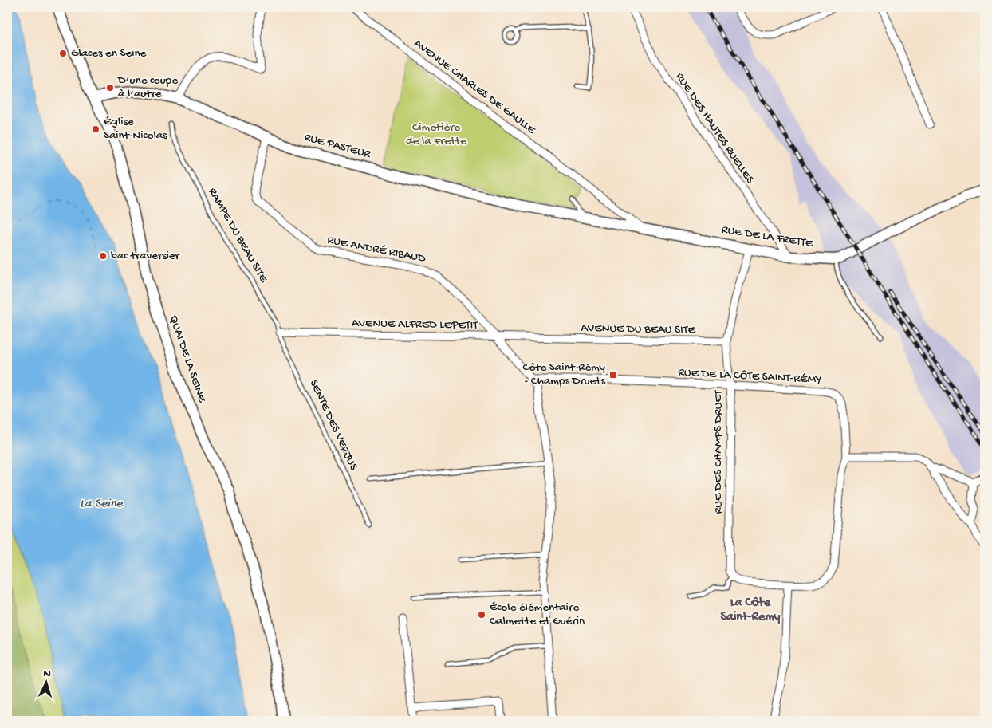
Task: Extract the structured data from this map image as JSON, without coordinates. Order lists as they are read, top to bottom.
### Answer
{
  "streets": {
    "street": [
      "AVENUE CHARLES DE GAULLE",
      "RUE DES HAUTES RUELLES",
      "RUE PASTEUR",
      "RUE DE LA FRETTE",
      "RUE ANDRÉ RIBAUD",
      "AVENUE ALFRED LEPETIT",
      "AVENUE DU BEAU SITE",
      "QUAI DE LA SEINE",
      "RUE DE LA CÔTE SAINT-RÉMY",
      "RUE DES CHAMPS DRUET"
    ],
    "lane": ["RAMPE DU BEAU SITE", "SENTE DES VERJUS"]
  },
  "crossings": [
    ["AVENUE CHARLES DE GAULLE", "RUE DE LA FRETTE"],
    ["RUE DES HAUTES RUELLES", "RUE DE LA FRETTE"],
    ["RUE PASTEUR", "RUE DE LA FRETTE"],
    ["RUE PASTEUR", "RUE ANDRÉ RIBAUD"],
    ["RUE PASTEUR", "QUAI DE LA SEINE"],
    ["RAMPE DU BEAU SITE", "AVENUE ALFRED LEPETIT"],
    ["RAMPE DU BEAU SITE", "SENTE DES VERJUS"],
    ["RUE DE LA FRETTE", "RUE DES CHAMPS DRUET"],
    ["RUE ANDRÉ RIBAUD", "AVENUE ALFRED LEPETIT"],
    ["RUE ANDRÉ RIBAUD", "RUE DE LA CÔTE SAINT-RÉMY"],
    ["AVENUE ALFRED LEPETIT", "AVENUE DU BEAU SITE"],
    ["AVENUE ALFRED LEPETIT", "SENTE DES VERJUS"],
    ["AVENUE DU BEAU SITE", "RUE DES CHAMPS DRUET"],
    ["RUE DE LA CÔTE SAINT-RÉMY", "RUE DES CHAMPS DRUET"]
  ],
  "districts": ["La Côte Saint-Remy"],
  "water": ["La Seine"],
  "parks": ["Cimetière de la Frette"],
  "places": {
    "other": [
      "Glaces en Seine",
      "D’une coupe à l’autre",
      "Église Saint-Nicolas",
      "bac traversier",
      "École élémentaire Calmette et Guérin"
    ],
    "transit": ["Côte Saint-Rémy - Champs Druets"]
  },
  "north": "top"
}
